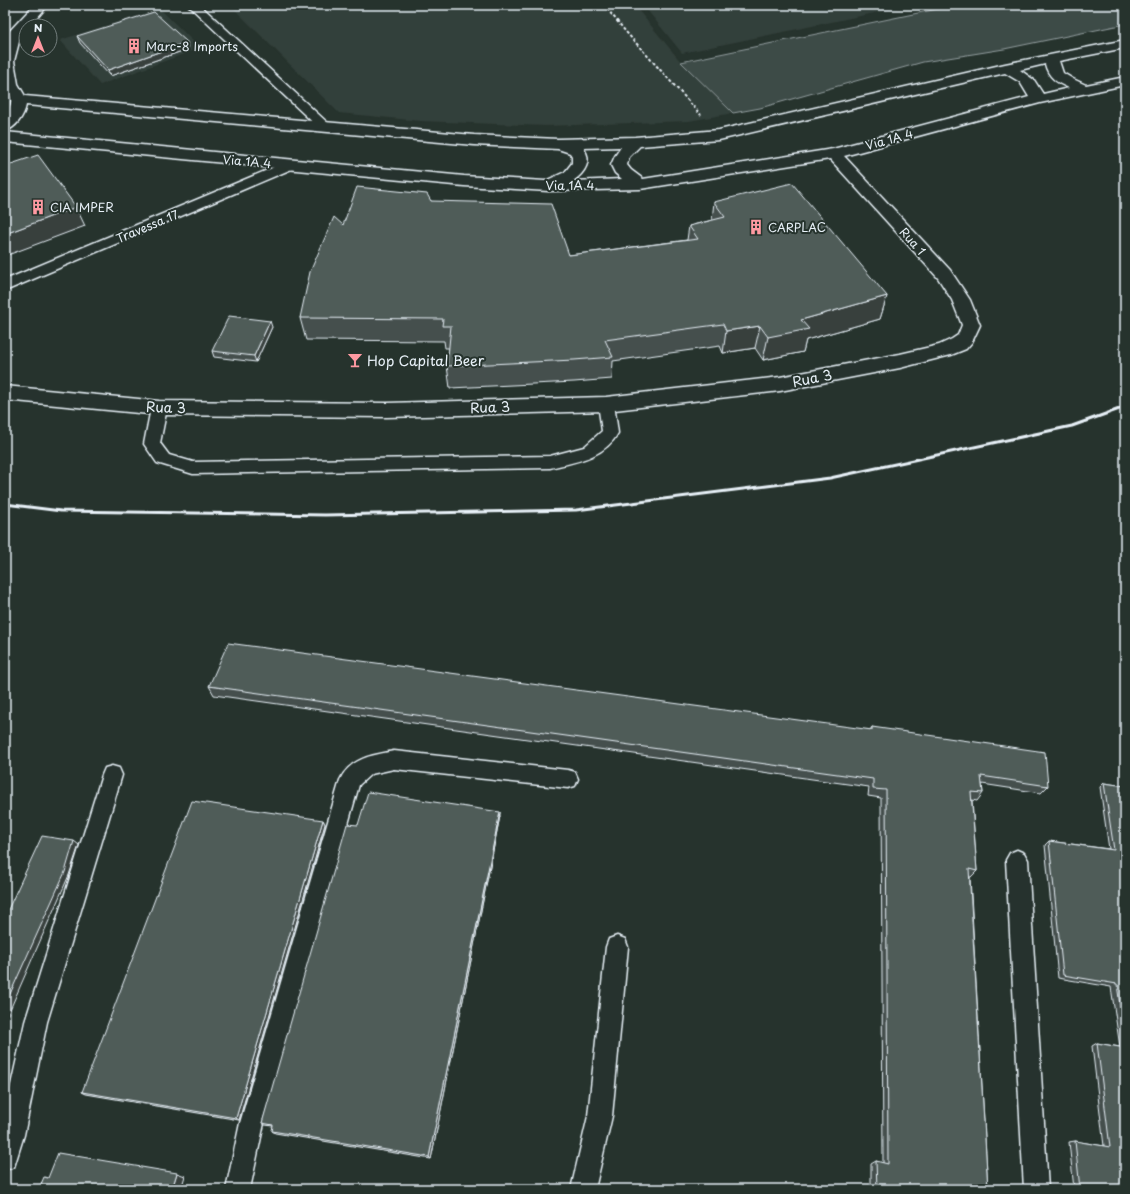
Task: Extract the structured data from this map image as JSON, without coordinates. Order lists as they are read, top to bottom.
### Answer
{
  "streets": {
    "main road": ["Via 1A 4", "Rua 1", "Rua 3"],
    "lane": ["Travessa 17"]
  },
  "crossings": [
    ["Via 1A 4", "Travessa 17"],
    ["Via 1A 4", "Rua 1"],
    ["Rua 1", "Rua 3"]
  ],
  "places": {
    "building": ["Marc-8 Imports", "CIA IMPER", "CARPLAC"],
    "bar": ["Hop Capital Beer"]
  },
  "north": "top"
}
